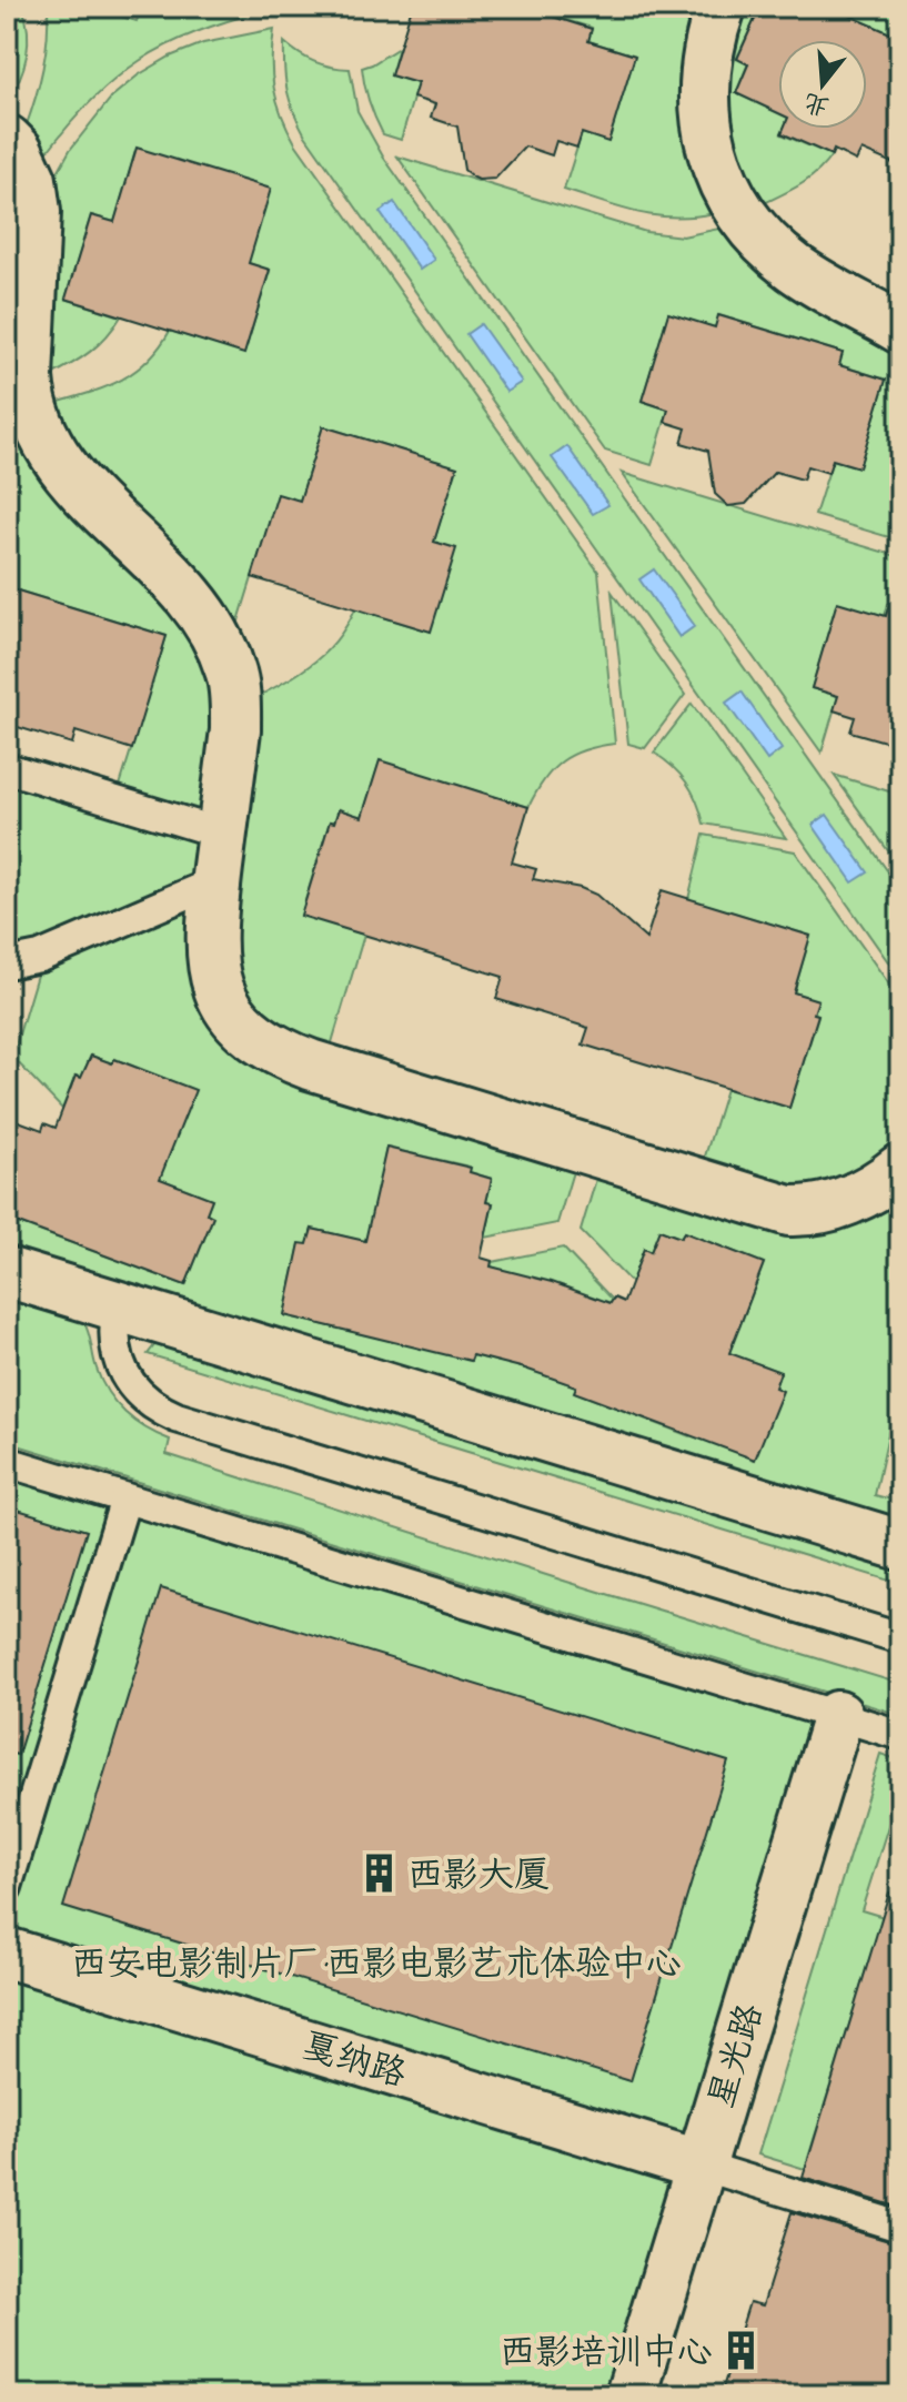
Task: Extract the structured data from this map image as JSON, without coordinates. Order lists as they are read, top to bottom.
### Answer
{
  "streets": {
    "street": ["星光路", "戛纳路"]
  },
  "crossings": [
    ["星光路", "戛纳路"]
  ],
  "parks": ["西安电影制片厂·西影电影艺术体验中心"],
  "places": {
    "building": ["西影大厦", "西影培训中心"]
  },
  "north": "bottom"
}
